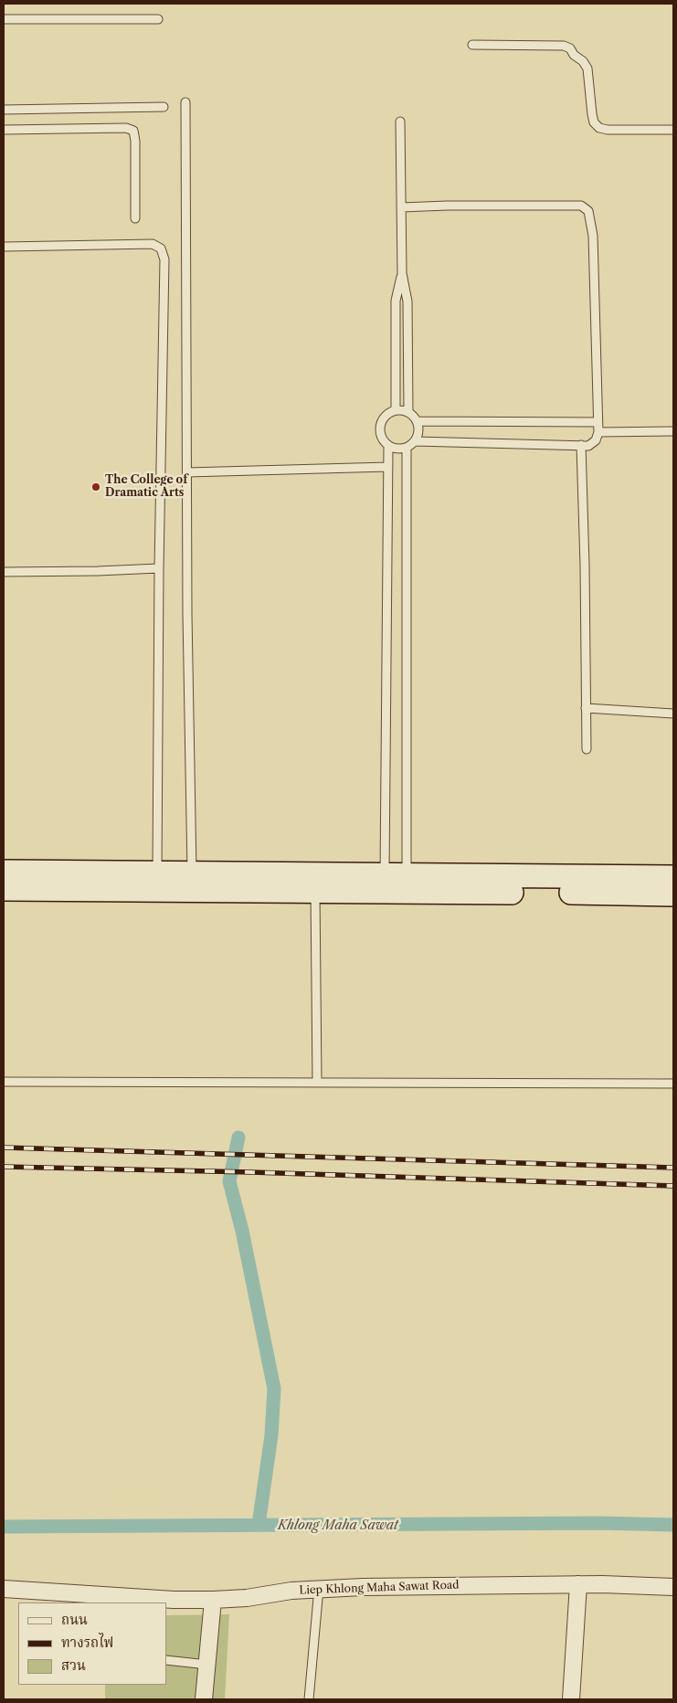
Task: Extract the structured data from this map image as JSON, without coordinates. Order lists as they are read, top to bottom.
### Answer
{
  "streets": {
    "street": ["Liep Khlong Maha Sawat Road"]
  },
  "water": ["Khlong Maha Sawat"],
  "places": ["The College of Dramatic Arts"],
  "legend": ["ถนน", "ทางรถไฟ", "สวน"]
}
